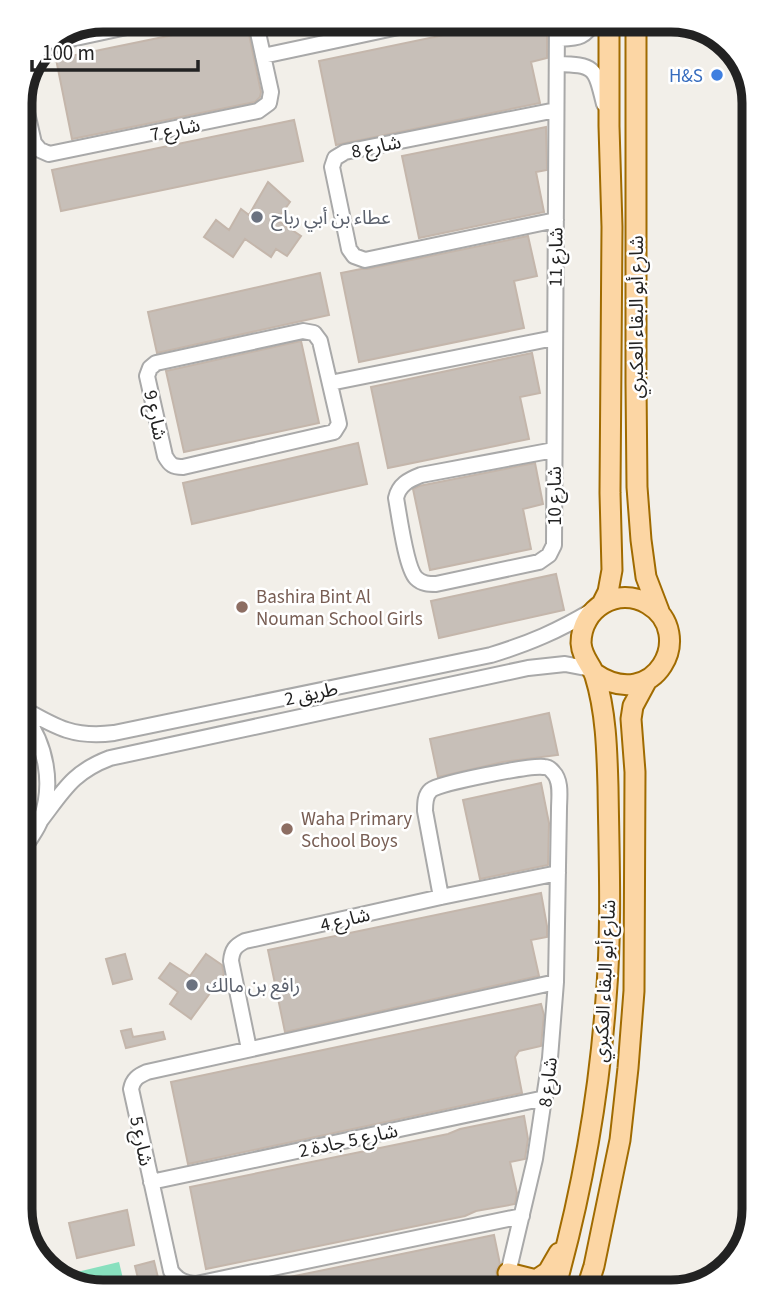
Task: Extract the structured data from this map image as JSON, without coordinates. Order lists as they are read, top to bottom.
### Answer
{
  "streets": {
    "main road": ["شارع أبو البقاء العكبري"],
    "street": [
      "شارع 7",
      "شارع 8",
      "شارع 11",
      "شارع 9",
      "شارع 10",
      "طريق 2",
      "شارع 4",
      "شارع 5 جادة 2",
      "شارع 5"
    ]
  },
  "crossings": [
    ["شارع 8", "شارع 11"],
    ["شارع 8", "شارع 4"],
    ["شارع 8", "شارع 5 جادة 2"],
    ["شارع 8", "شارع 5"],
    ["شارع 11", "شارع 10"],
    ["شارع أبو البقاء العكبري", "طريق 2"],
    ["شارع 4", "شارع 5"],
    ["شارع 5 جادة 2", "شارع 5"]
  ],
  "places": [
    "H&S",
    "عطاء بن أبي رباح",
    "Bashira Bint Al Nouman School Girls",
    "Waha Primary School Boys",
    "رافع بن مالك"
  ],
  "scale_bar": "100 m"
}
